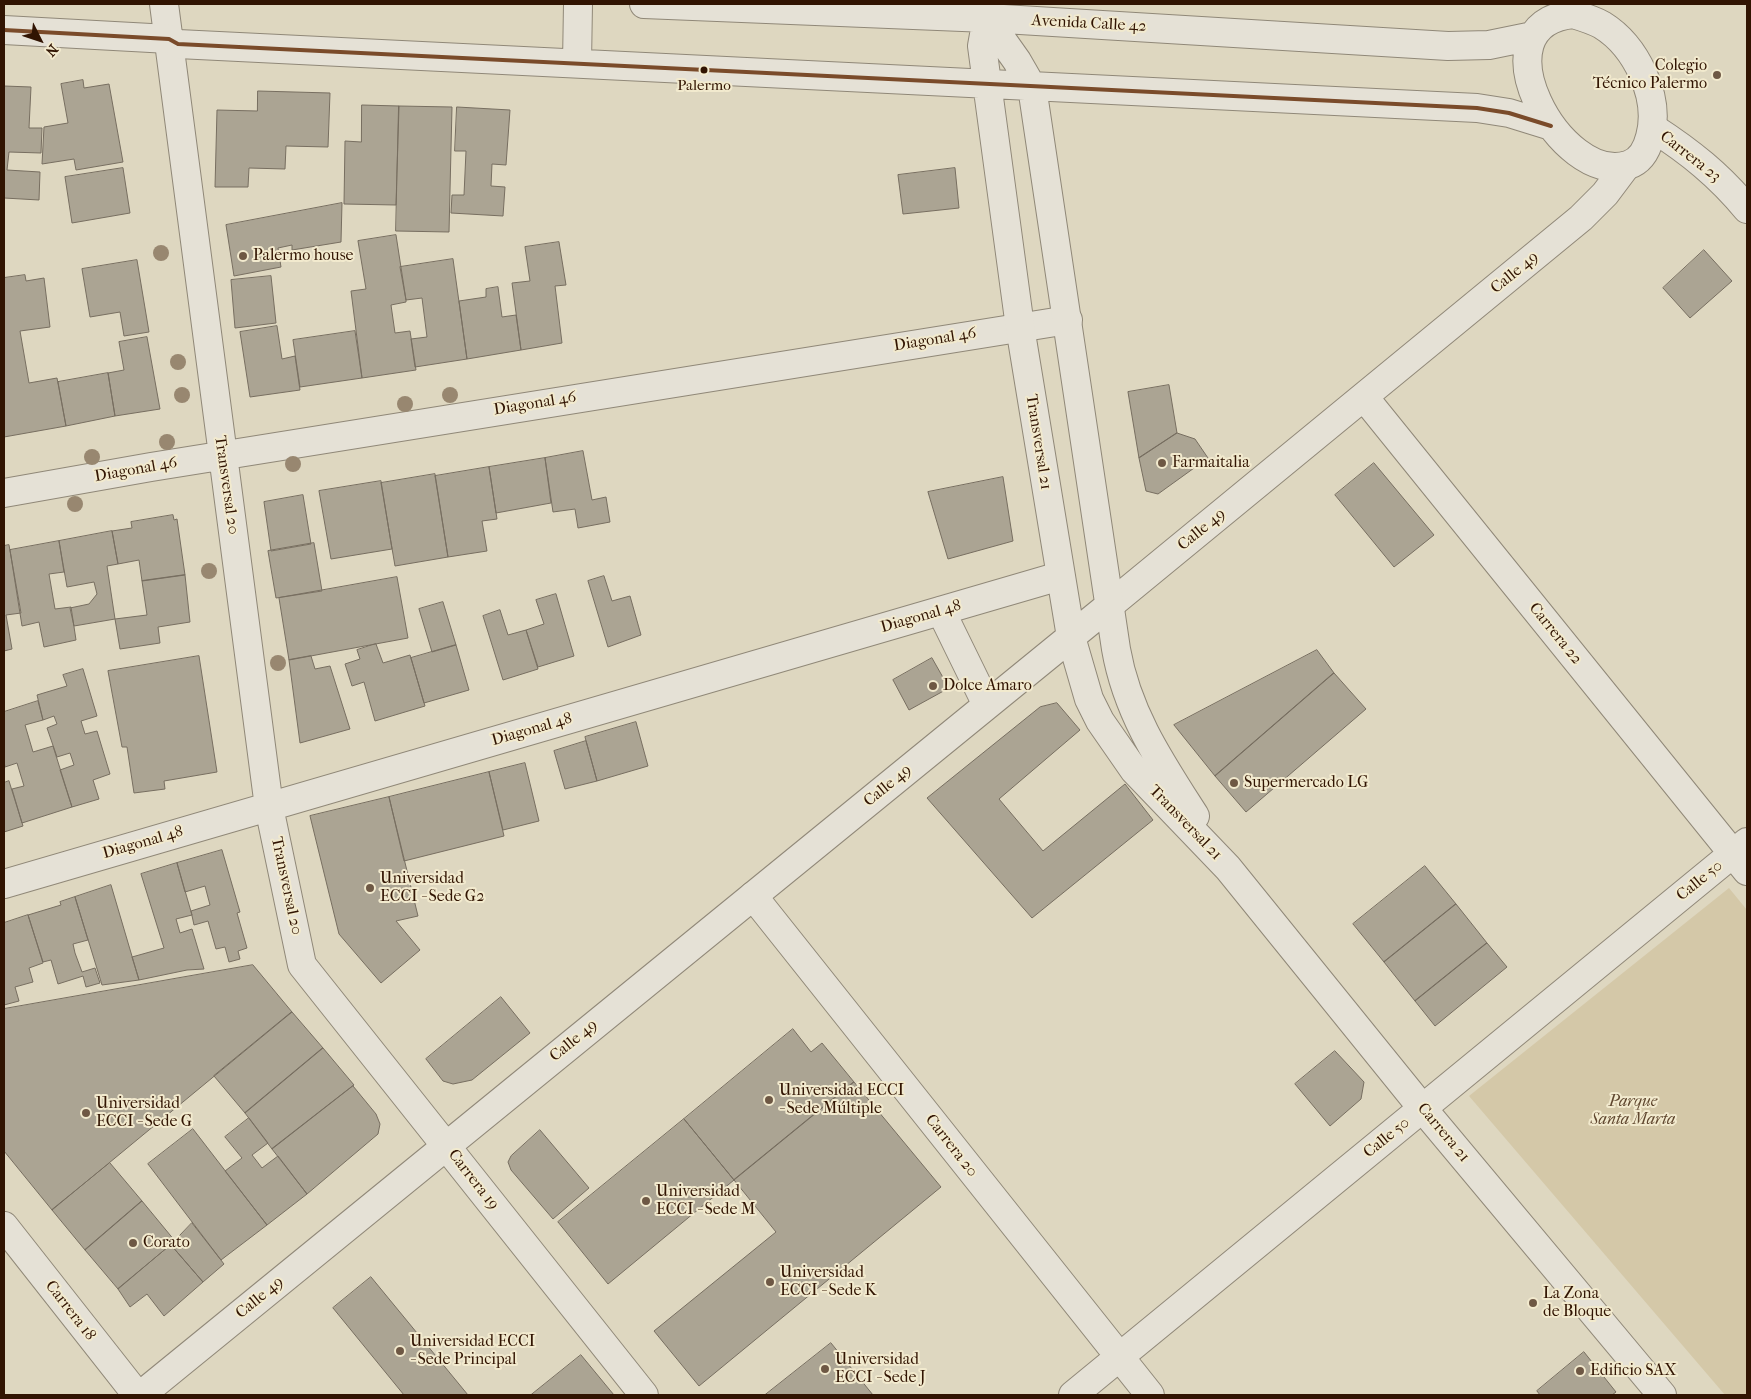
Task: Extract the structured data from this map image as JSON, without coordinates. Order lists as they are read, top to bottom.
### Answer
{
  "streets": {
    "street": [
      "Avenida Calle 42",
      "Carrera 23",
      "Calle 49",
      "Diagonal 46",
      "Transversal 21",
      "Transversal 20",
      "Diagonal 48",
      "Carrera 22",
      "Calle 50",
      "Carrera 21",
      "Carrera 20",
      "Carrera 19",
      "Carrera 18"
    ]
  },
  "crossings": [
    ["Avenida Calle 42", "Carrera 23"],
    ["Avenida Calle 42", "Calle 49"],
    ["Avenida Calle 42", "Transversal 21"],
    ["Carrera 23", "Calle 49"],
    ["Calle 49", "Transversal 21"],
    ["Calle 49", "Carrera 22"],
    ["Calle 49", "Carrera 20"],
    ["Calle 49", "Carrera 19"],
    ["Diagonal 46", "Transversal 21"],
    ["Diagonal 46", "Transversal 20"],
    ["Transversal 21", "Diagonal 48"],
    ["Transversal 21", "Carrera 21"],
    ["Transversal 20", "Diagonal 48"],
    ["Transversal 20", "Carrera 19"],
    ["Carrera 22", "Calle 50"],
    ["Calle 50", "Carrera 21"],
    ["Calle 50", "Carrera 20"]
  ],
  "parks": ["Parque Santa Marta"],
  "places": [
    "Palermo",
    "Colegio Técnico Palermo",
    "Palermo house",
    "Farmaitalia",
    "Dolce Amaro",
    "Supermercado LG",
    "Universidad ECCI - Sede G2",
    "Universidad ECCI - Sede Múltiple",
    "Universidad ECCI - Sede G",
    "Universidad ECCI - Sede M",
    "Corato",
    "Universidad ECCI - Sede K",
    "La Zona de Bloque",
    "Universidad ECCI - Sede Principal",
    "Universidad ECCI - Sede J",
    "Edificio SAX"
  ],
  "north": "bottom right"
}
